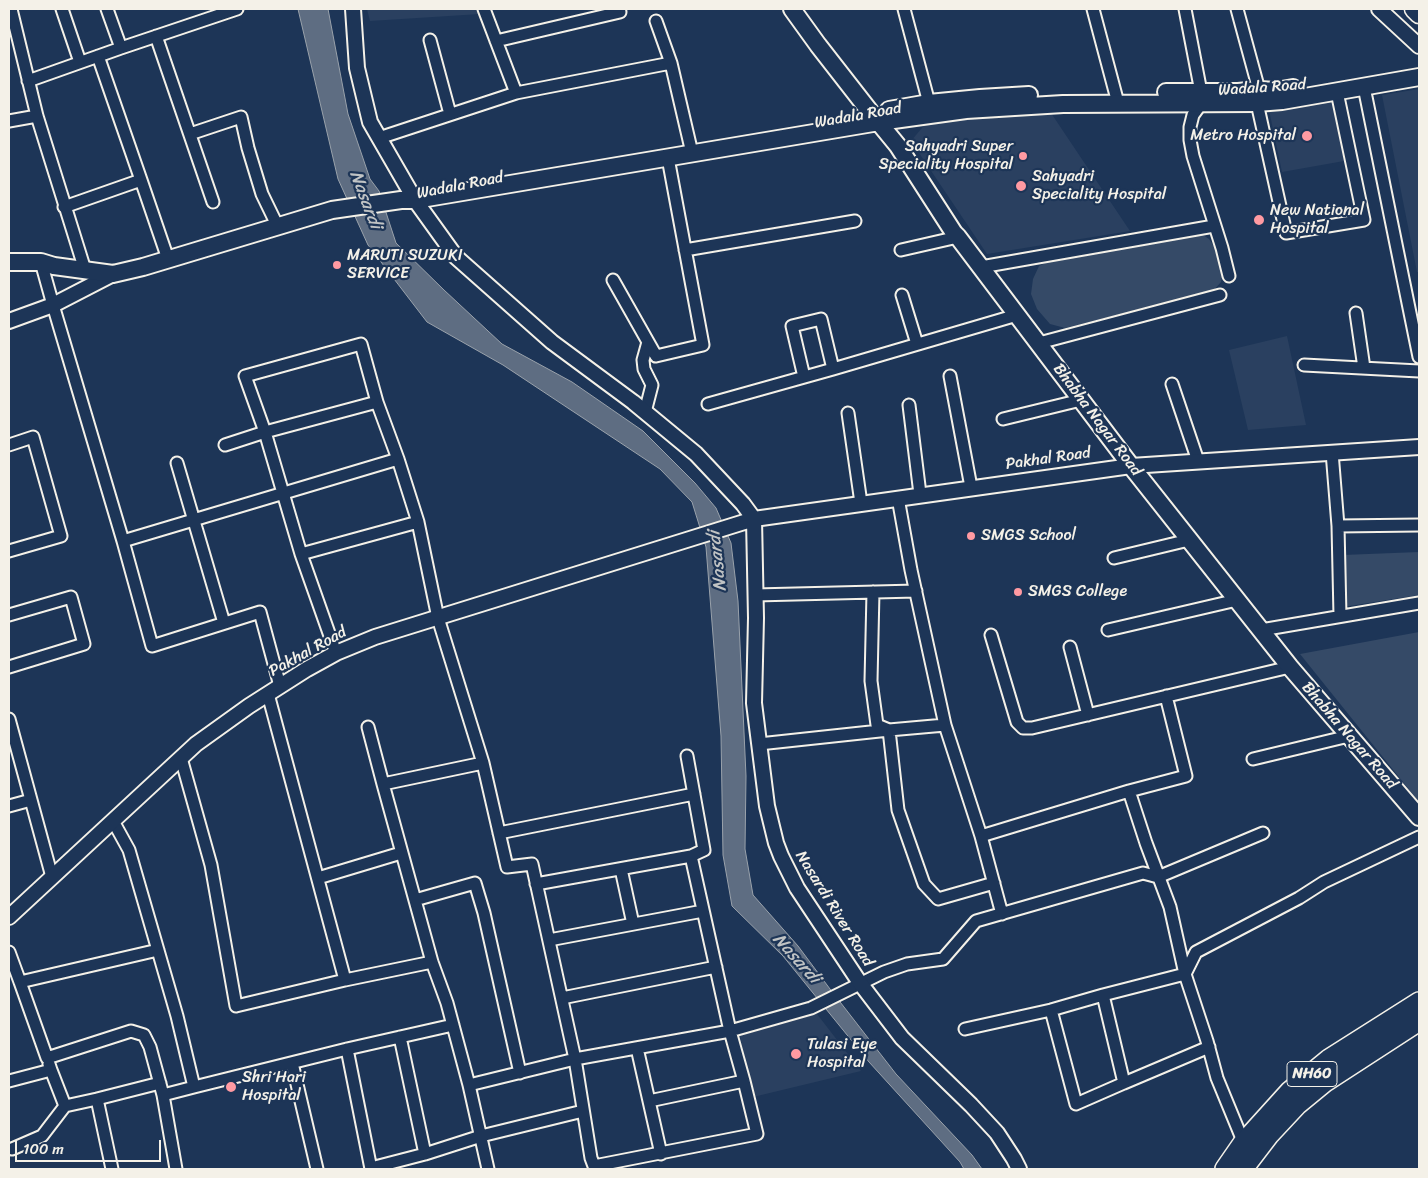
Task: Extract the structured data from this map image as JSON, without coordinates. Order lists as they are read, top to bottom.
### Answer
{
  "streets": {
    "highway": ["NH60"],
    "main road": ["Wadala Road", "Bhabha Nagar Road"],
    "street": ["Pakhal Road", "Nasardi River Road"]
  },
  "crossings": [
    ["Wadala Road", "Bhabha Nagar Road"],
    ["Bhabha Nagar Road", "Pakhal Road"],
    ["Pakhal Road", "Nasardi River Road"]
  ],
  "water": ["Nasardi"],
  "places": [
    "Metro Hospital",
    "Sahyadri Super Speciality Hospital",
    "Sahyadri Speciality Hospital",
    "New National Hospital",
    "MARUTI SUZUKI SERVICE",
    "SMGS School",
    "SMGS College",
    "Tulasi Eye Hospital",
    "Shri Hari Hospital"
  ],
  "scale_bar": "100 m"
}
